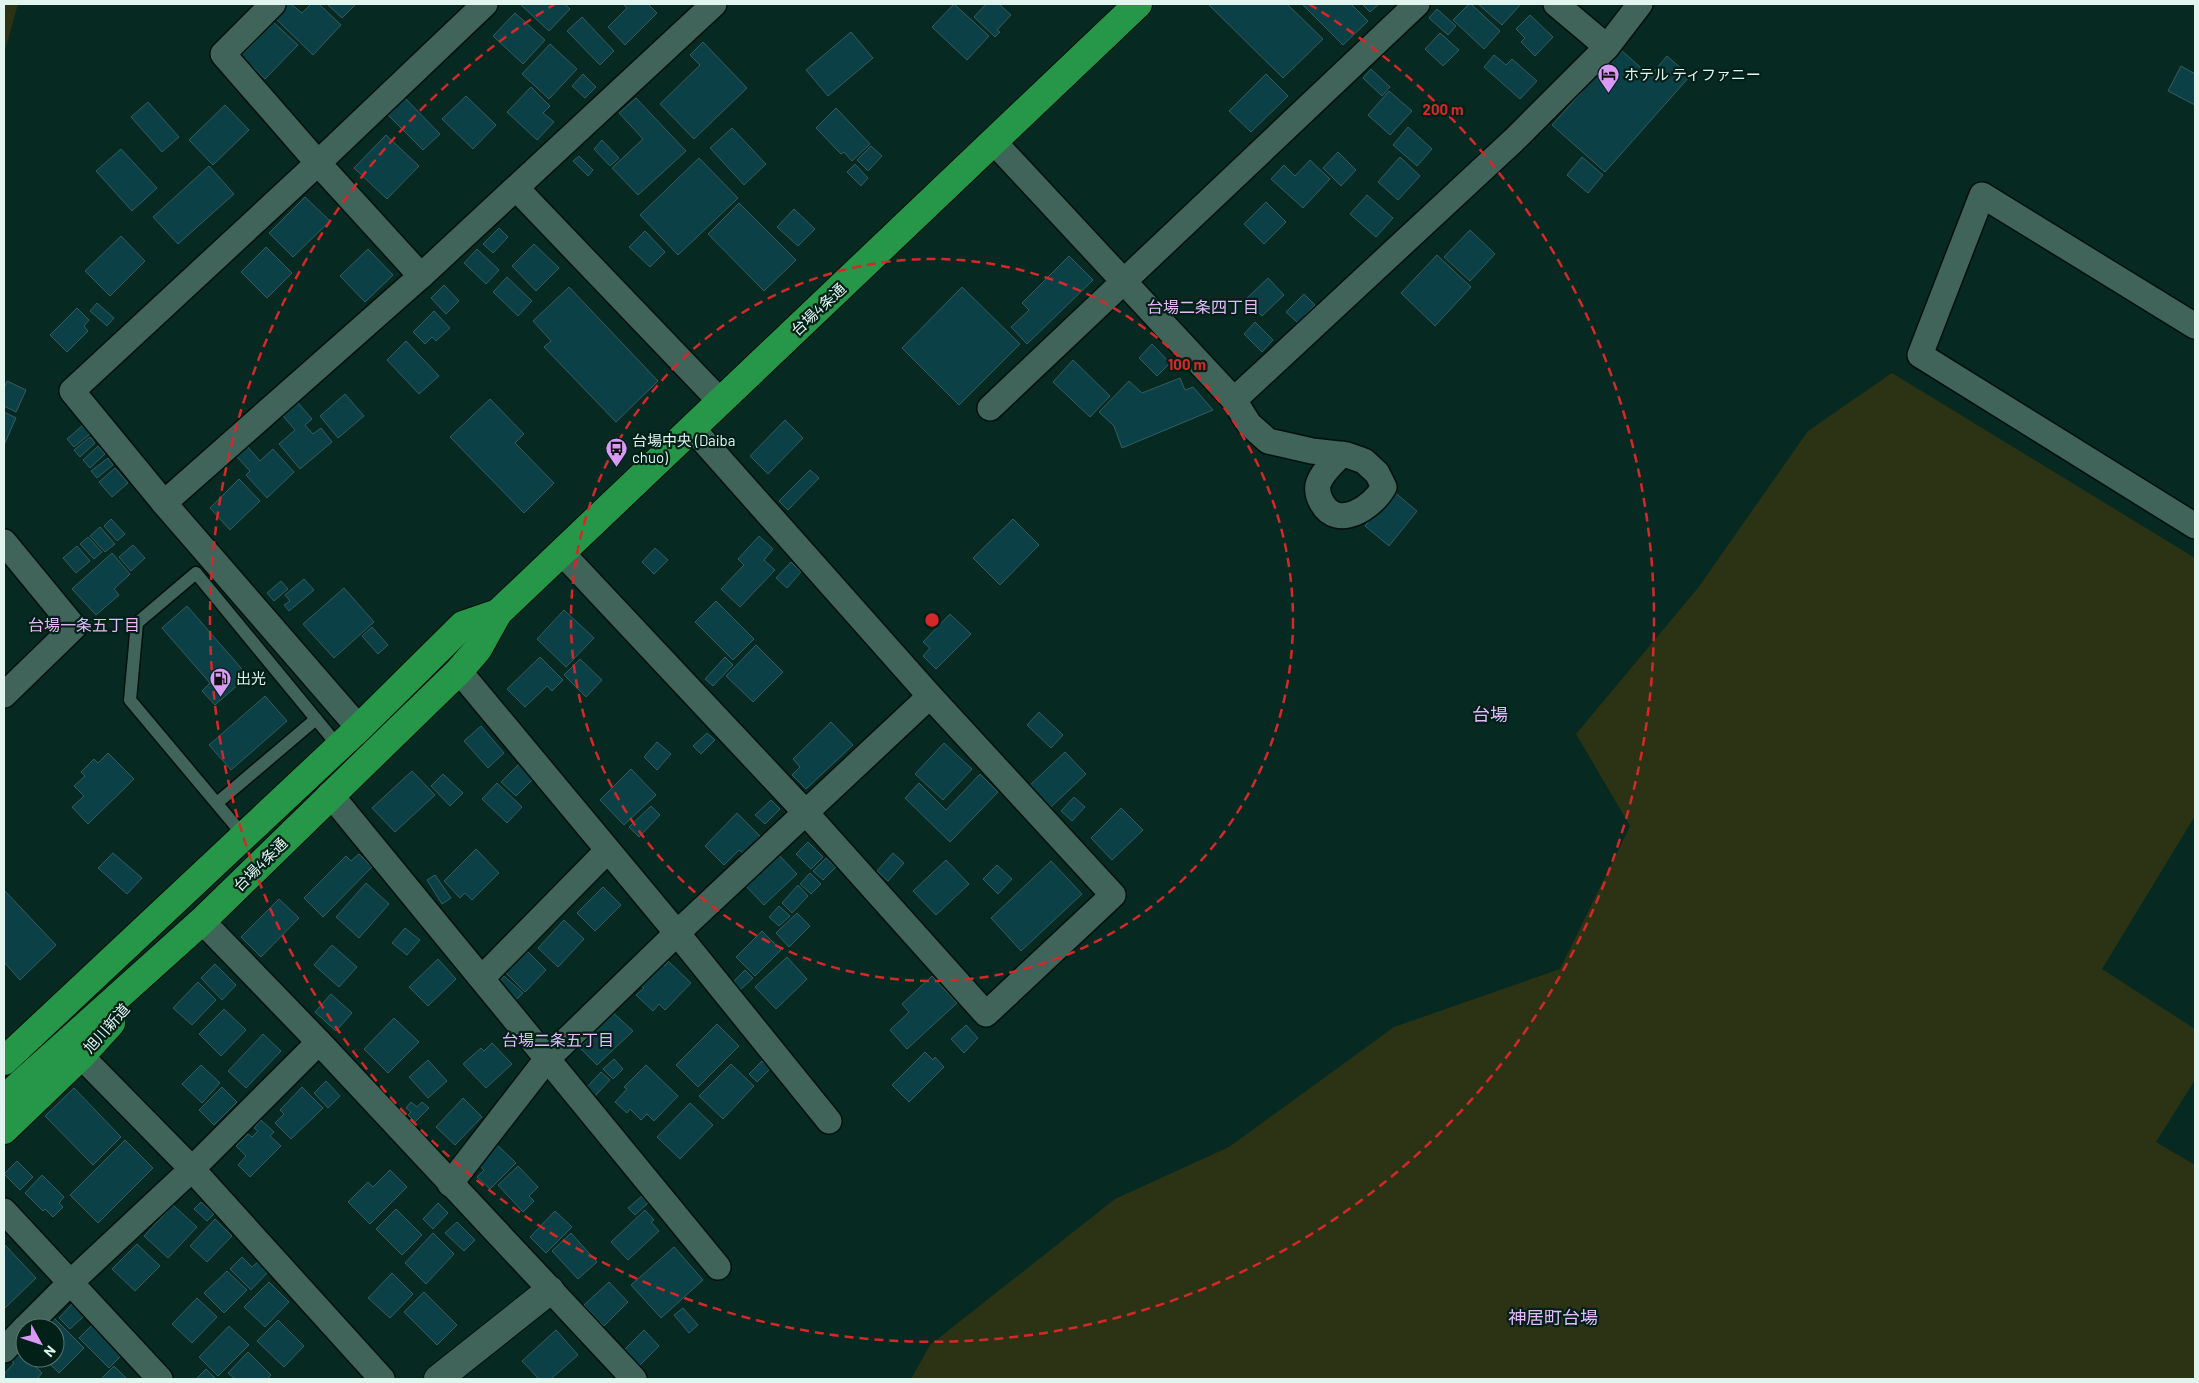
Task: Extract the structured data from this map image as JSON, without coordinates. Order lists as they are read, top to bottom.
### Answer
{
  "streets": {
    "highway": ["台場4条通", "旭川新道"]
  },
  "crossings": [
    ["台場4条通", "旭川新道"]
  ],
  "districts": [
    "台場二条四丁目",
    "台場一条五丁目",
    "台場",
    "台場二条五丁目",
    "神居町台場"
  ],
  "places": {
    "hotel": ["ホテル ティファニー"],
    "bus stop": ["台場中央 (Daiba chuo)"],
    "fuel station": ["出光"]
  },
  "north": "bottom right",
  "rings": ["200 m", "100 m"]
}
